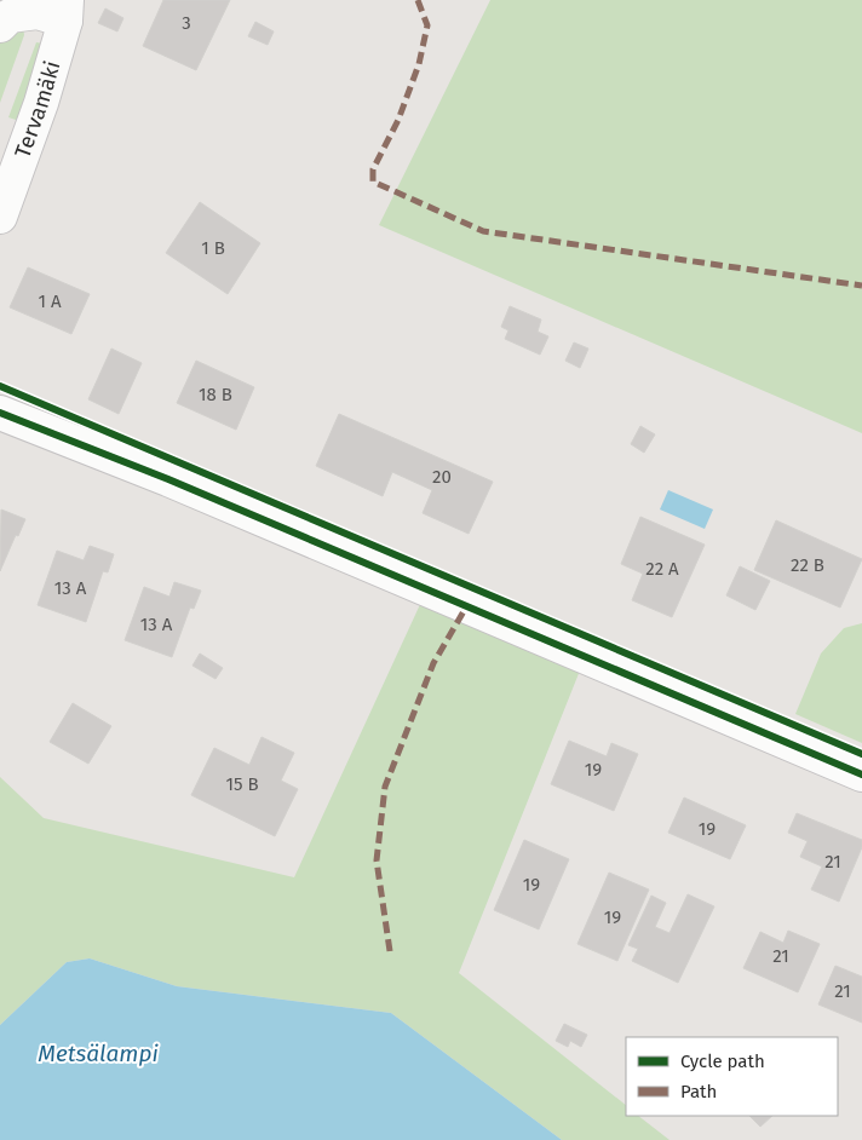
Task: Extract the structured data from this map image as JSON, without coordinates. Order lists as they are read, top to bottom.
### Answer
{
  "streets": {
    "street": ["Tervamäki"]
  },
  "water": ["Metsälampi"],
  "house_numbers": [
    "3",
    "1 B",
    "1 A",
    "18 B",
    "20",
    "22 B",
    "22 A",
    "13 A",
    "13 A",
    "19",
    "15 B",
    "19",
    "21",
    "19",
    "19",
    "21",
    "21"
  ],
  "legend": ["Cycle path", "Path"]
}
